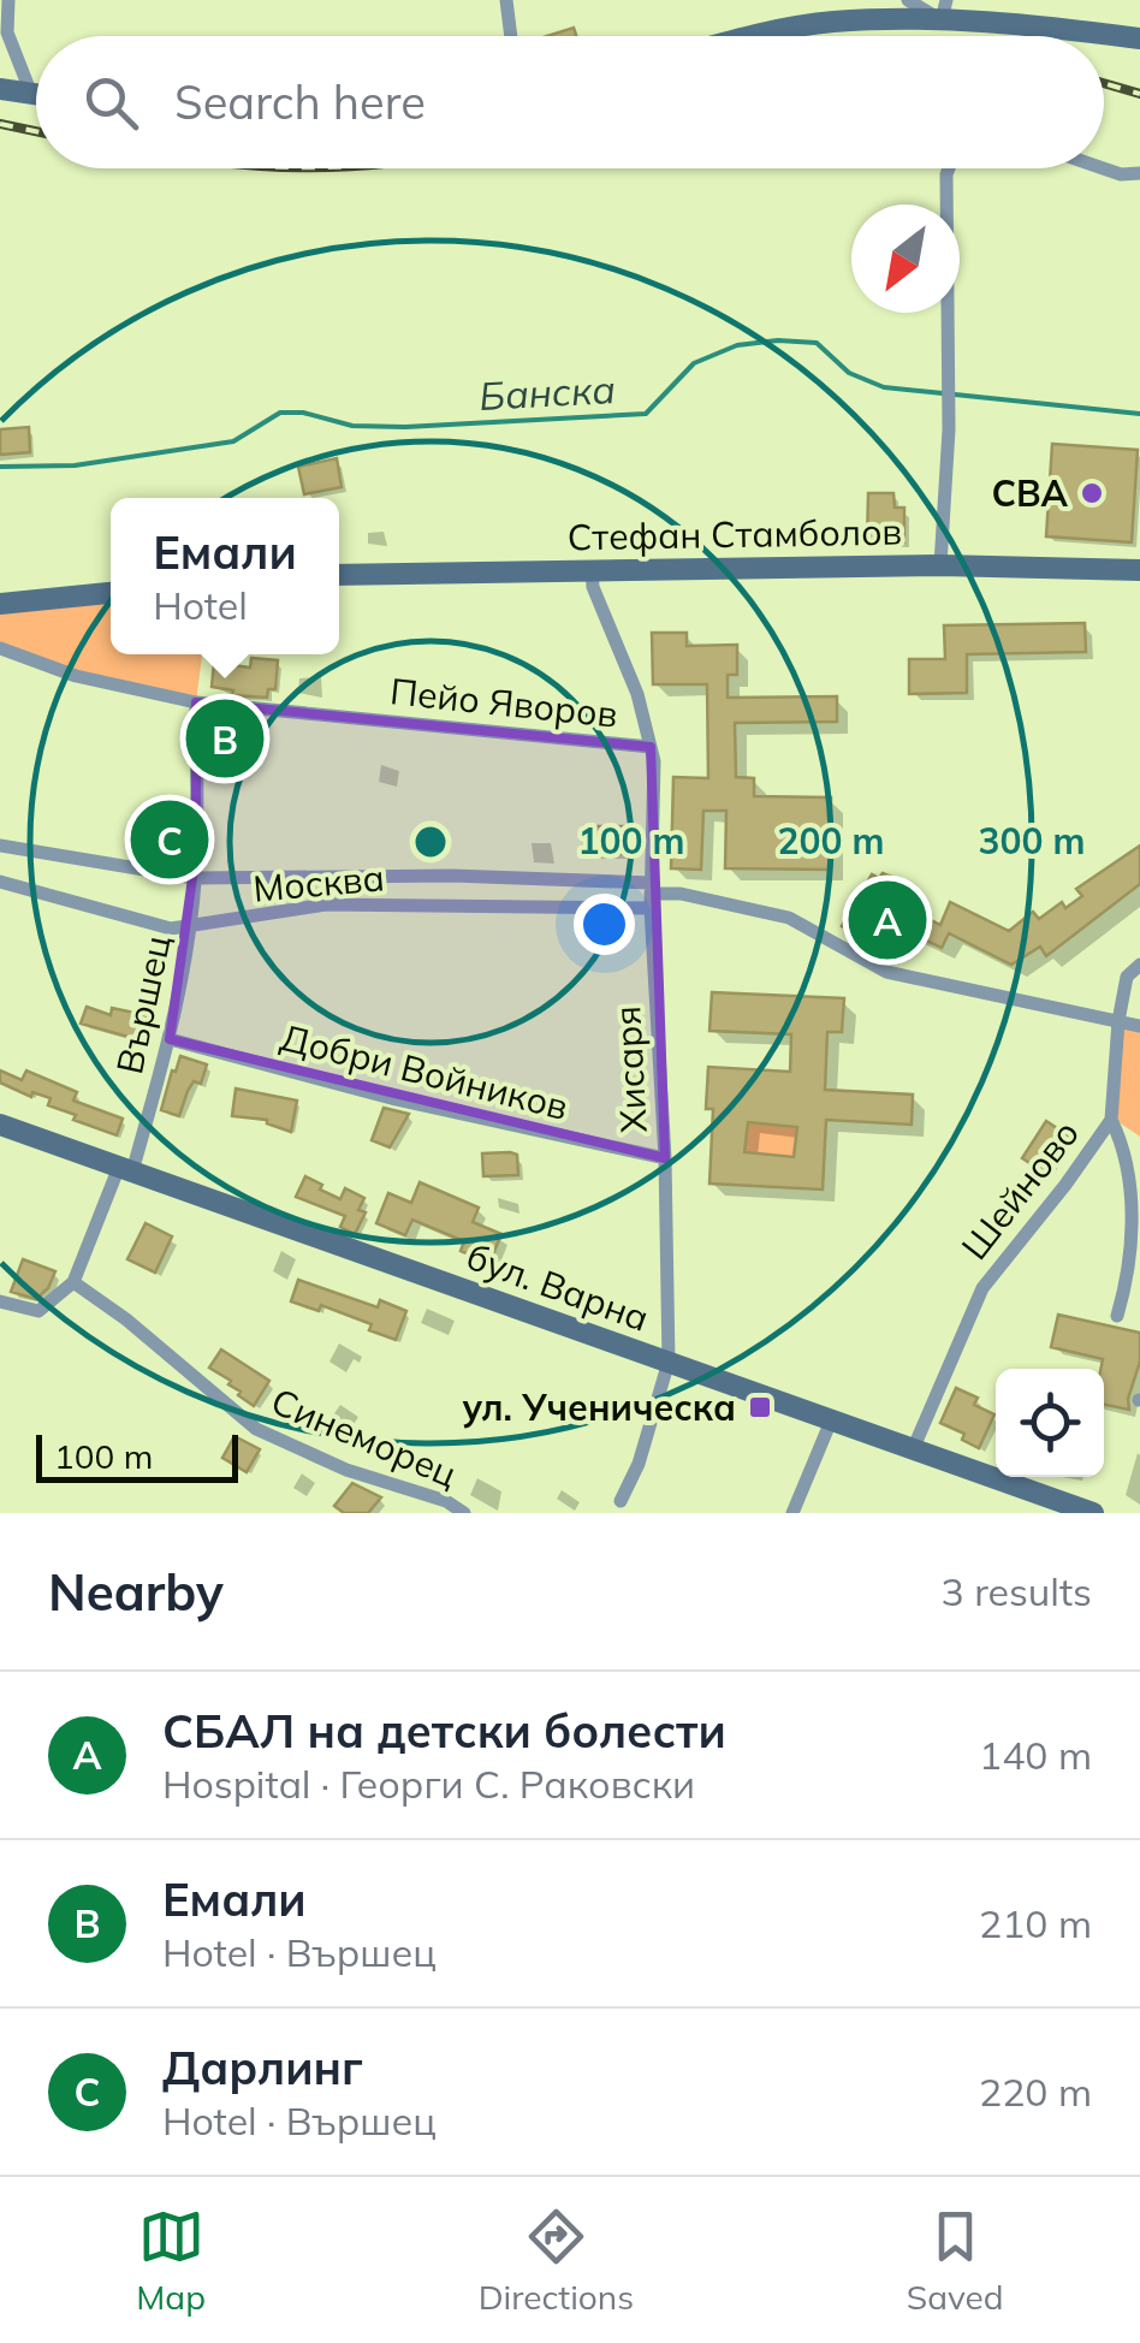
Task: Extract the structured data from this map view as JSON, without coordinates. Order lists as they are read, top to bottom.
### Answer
{
  "streets": {
    "street": [
      "Стефан Стамболов",
      "Пейо Яворов",
      "Москва",
      "Вършец",
      "Хисаря",
      "Добри Войников",
      "Шейново",
      "бул. Варна",
      "Синеморец"
    ]
  },
  "crossings": [
    ["Стефан Стамболов", "Хисаря"],
    ["Пейо Яворов", "Вършец"],
    ["Пейо Яворов", "Хисаря"],
    ["Москва", "Вършец"],
    ["Москва", "Хисаря"],
    ["Вършец", "Добри Войников"],
    ["Вършец", "бул. Варна"],
    ["Вършец", "Синеморец"],
    ["Хисаря", "Добри Войников"],
    ["Хисаря", "бул. Варна"],
    ["Шейново", "бул. Варна"]
  ],
  "water": ["Банска"],
  "places": {
    "other": ["CBA"],
    "transit": ["ул. Ученическа"]
  },
  "scale_bar": "100 m",
  "north": "bottom left",
  "page": {
    "search": "Search here",
    "popup": ["Емали", "Hotel"],
    "pins": ["B", "C", "A"],
    "scale": "100 m",
    "heading": ["Nearby", "3 results"],
    "list": [
      {
        "mark": "A",
        "name": "СБАЛ на детски болести",
        "note": "Hospital · Георги С. Раковски",
        "value": "140 m"
      },
      {
        "mark": "B",
        "name": "Емали",
        "note": "Hotel · Вършец",
        "value": "210 m"
      },
      {
        "mark": "C",
        "name": "Дарлинг",
        "note": "Hotel · Вършец",
        "value": "220 m"
      }
    ],
    "nav": ["Map", "Directions", "Saved"]
  },
  "rings": ["100 m", "200 m", "300 m"]
}
